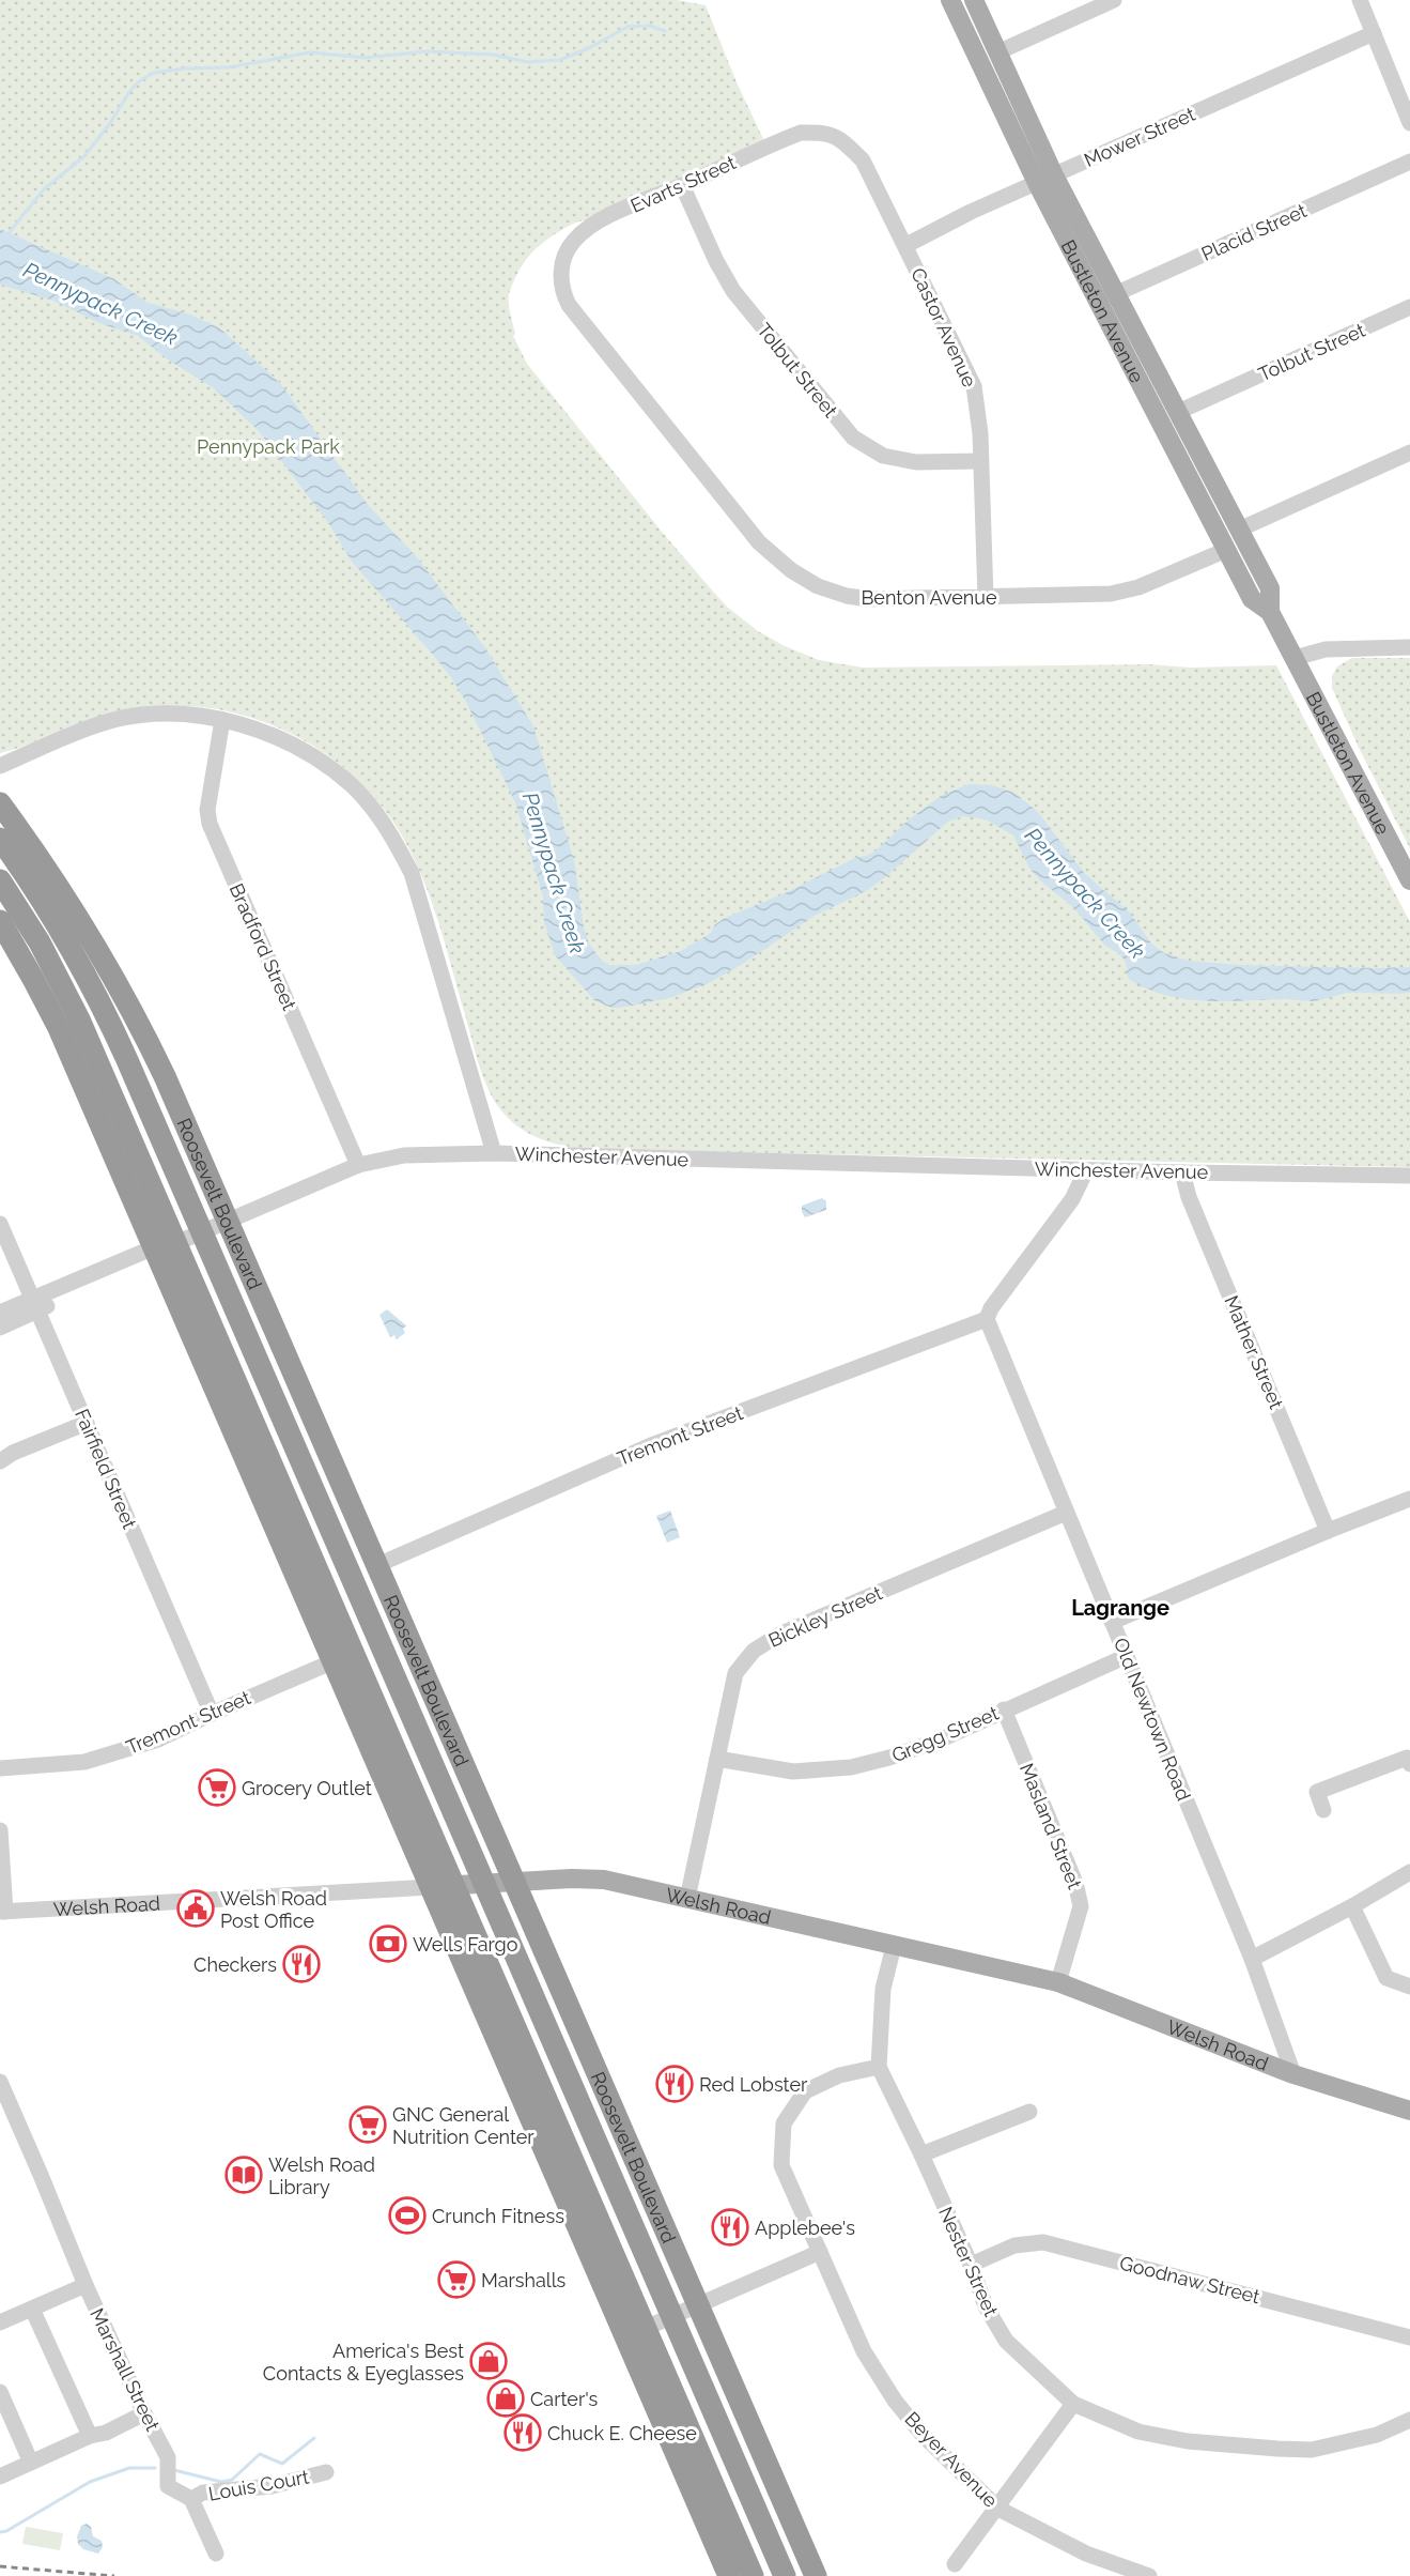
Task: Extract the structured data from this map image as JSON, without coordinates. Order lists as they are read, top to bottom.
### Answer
{
  "streets": {
    "highway": ["Roosevelt Boulevard"],
    "main road": ["Bustleton Avenue", "Welsh Road"],
    "street": [
      "Mower Street",
      "Evarts Street",
      "Placid Street",
      "Castor Avenue",
      "Tolbut Street",
      "Benton Avenue",
      "Bradford Street",
      "Winchester Avenue",
      "Mather Street",
      "Tremont Street",
      "Fairfield Street",
      "Bickley Street",
      "Old Newtown Road",
      "Gregg Street",
      "Masland Street",
      "Nester Street",
      "Goodnaw Street",
      "Marshall Street",
      "Beyer Avenue",
      "Louis Court"
    ]
  },
  "crossings": [
    ["Mower Street", "Bustleton Avenue"],
    ["Mower Street", "Castor Avenue"],
    ["Evarts Street", "Castor Avenue"],
    ["Evarts Street", "Tolbut Street"],
    ["Evarts Street", "Benton Avenue"],
    ["Placid Street", "Bustleton Avenue"],
    ["Bustleton Avenue", "Tolbut Street"],
    ["Bustleton Avenue", "Benton Avenue"],
    ["Castor Avenue", "Tolbut Street"],
    ["Castor Avenue", "Benton Avenue"],
    ["Bradford Street", "Winchester Avenue"],
    ["Winchester Avenue", "Mather Street"],
    ["Roosevelt Boulevard", "Tremont Street"],
    ["Roosevelt Boulevard", "Welsh Road"],
    ["Tremont Street", "Fairfield Street"],
    ["Tremont Street", "Old Newtown Road"],
    ["Bickley Street", "Old Newtown Road"],
    ["Bickley Street", "Gregg Street"],
    ["Bickley Street", "Welsh Road"],
    ["Old Newtown Road", "Gregg Street"],
    ["Old Newtown Road", "Welsh Road"],
    ["Gregg Street", "Masland Street"],
    ["Masland Street", "Welsh Road"],
    ["Welsh Road", "Nester Street"],
    ["Nester Street", "Goodnaw Street"],
    ["Nester Street", "Beyer Avenue"],
    ["Marshall Street", "Louis Court"]
  ],
  "districts": ["Lagrange"],
  "water": ["Pennypack Creek"],
  "parks": ["Pennypack Park"],
  "places": {
    "supermarket": ["Grocery Outlet", "GNC General Nutrition Center", "Marshalls"],
    "public building": ["Welsh Road Post Office"],
    "bank": ["Wells Fargo"],
    "restaurant": [
      "Checkers",
      "Red Lobster",
      "Applebee's",
      "Chuck E. Cheese"
    ],
    "library": ["Welsh Road Library"],
    "sports": ["Crunch Fitness"],
    "shop": ["America's Best Contacts & Eyeglasses", "Carter's"]
  }
}
